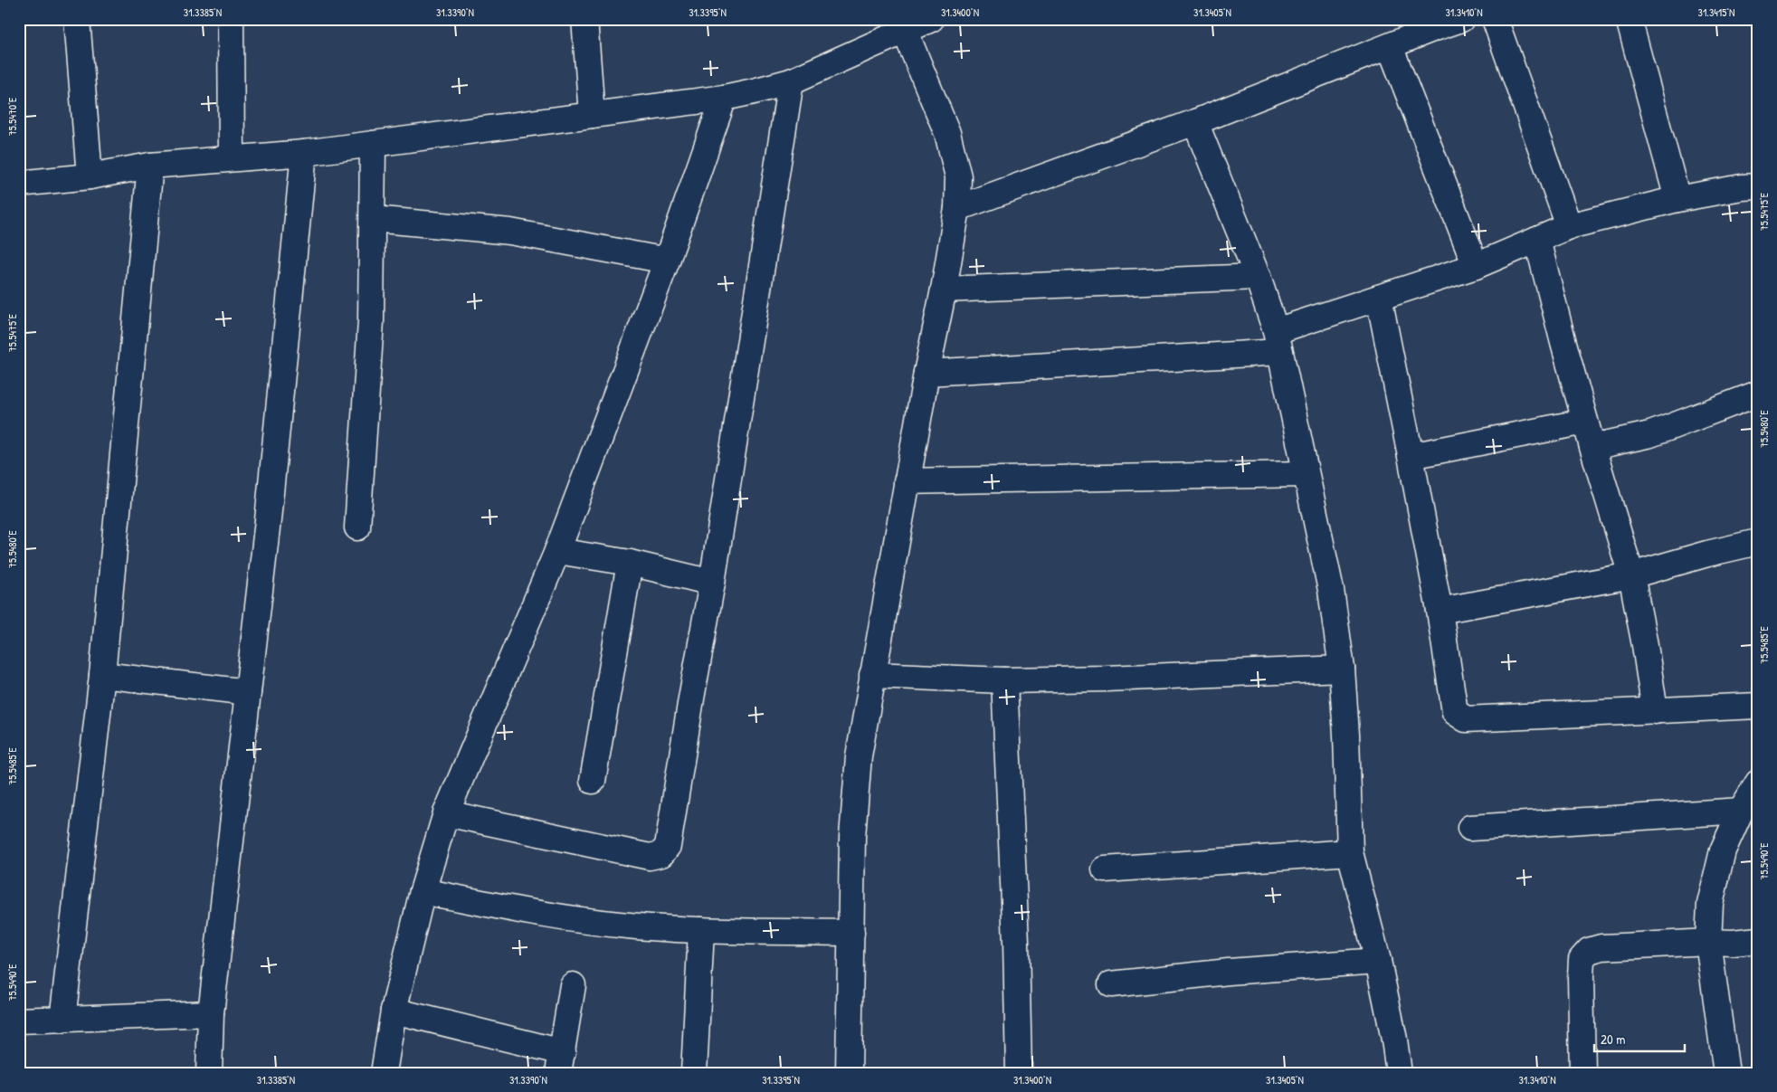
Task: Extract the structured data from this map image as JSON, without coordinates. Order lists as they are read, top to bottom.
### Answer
{
  "scale_bar": "20 m",
  "coordinates": [
    "31.3385°N",
    "31.3390°N",
    "31.3395°N",
    "31.3400°N",
    "31.3405°N",
    "31.3410°N",
    "31.3415°N",
    "75.5470°E",
    "75.5475°E",
    "75.5480°E",
    "75.5485°E",
    "75.5490°E"
  ]
}
